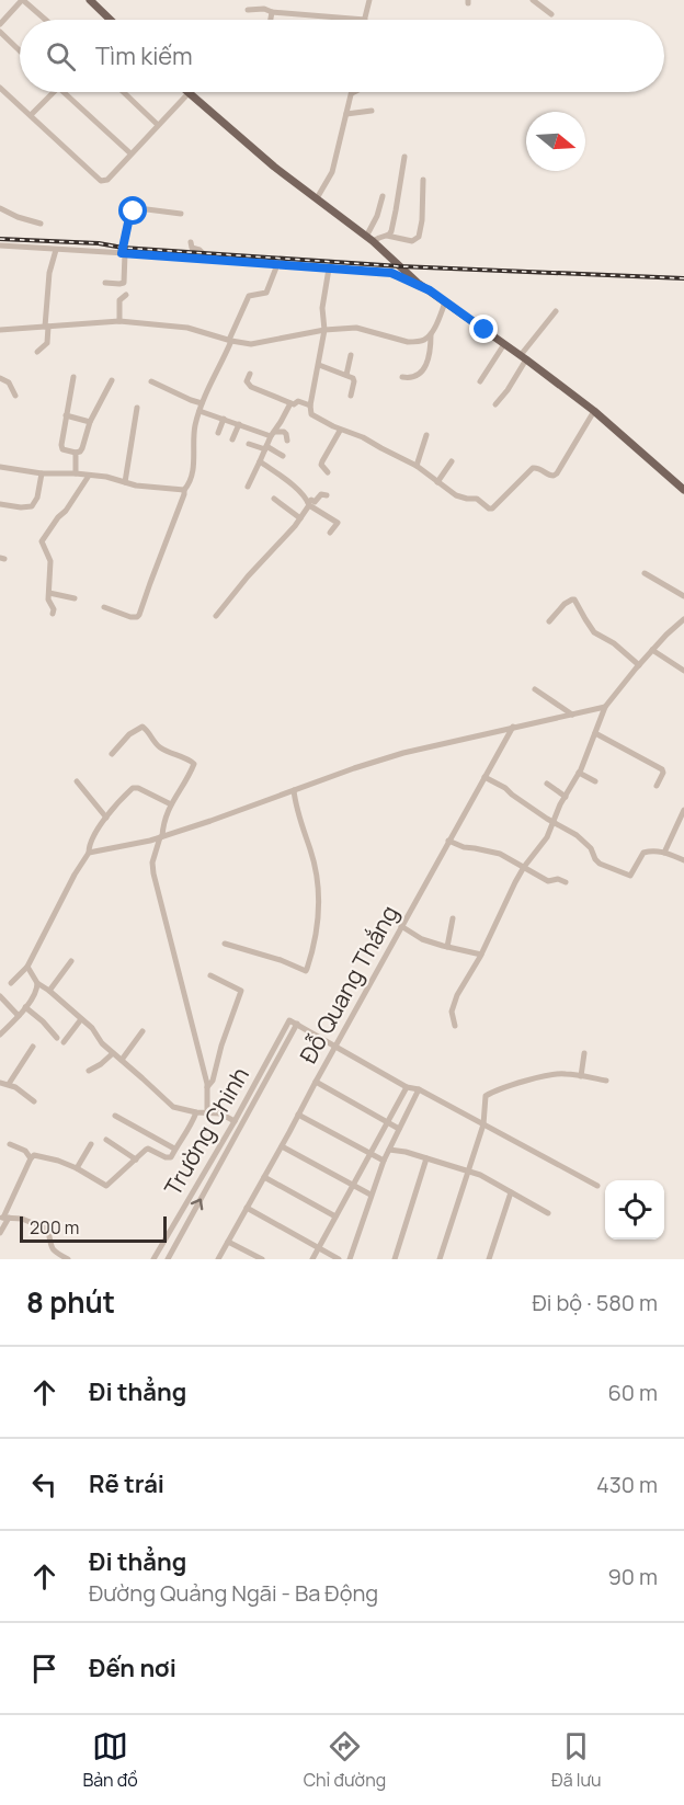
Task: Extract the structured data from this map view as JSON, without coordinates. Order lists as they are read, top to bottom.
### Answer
{
  "streets": {
    "street": ["Đỗ Quang Thắng", "Trường Chinh"]
  },
  "scale_bar": "200 m",
  "north": "right",
  "page": {
    "search": "Tìm kiếm",
    "scale": "200 m",
    "heading": ["8 phút", "Đi bộ · 580 m"],
    "list": [
      ["Đi thẳng", "60 m"],
      ["Rẽ trái", "430 m"],
      ["Đi thẳng", "Đường Quảng Ngãi - Ba Động", "90 m"],
      "Đến nơi"
    ],
    "nav": ["Bản đồ", "Chỉ đường", "Đã lưu"]
  }
}
